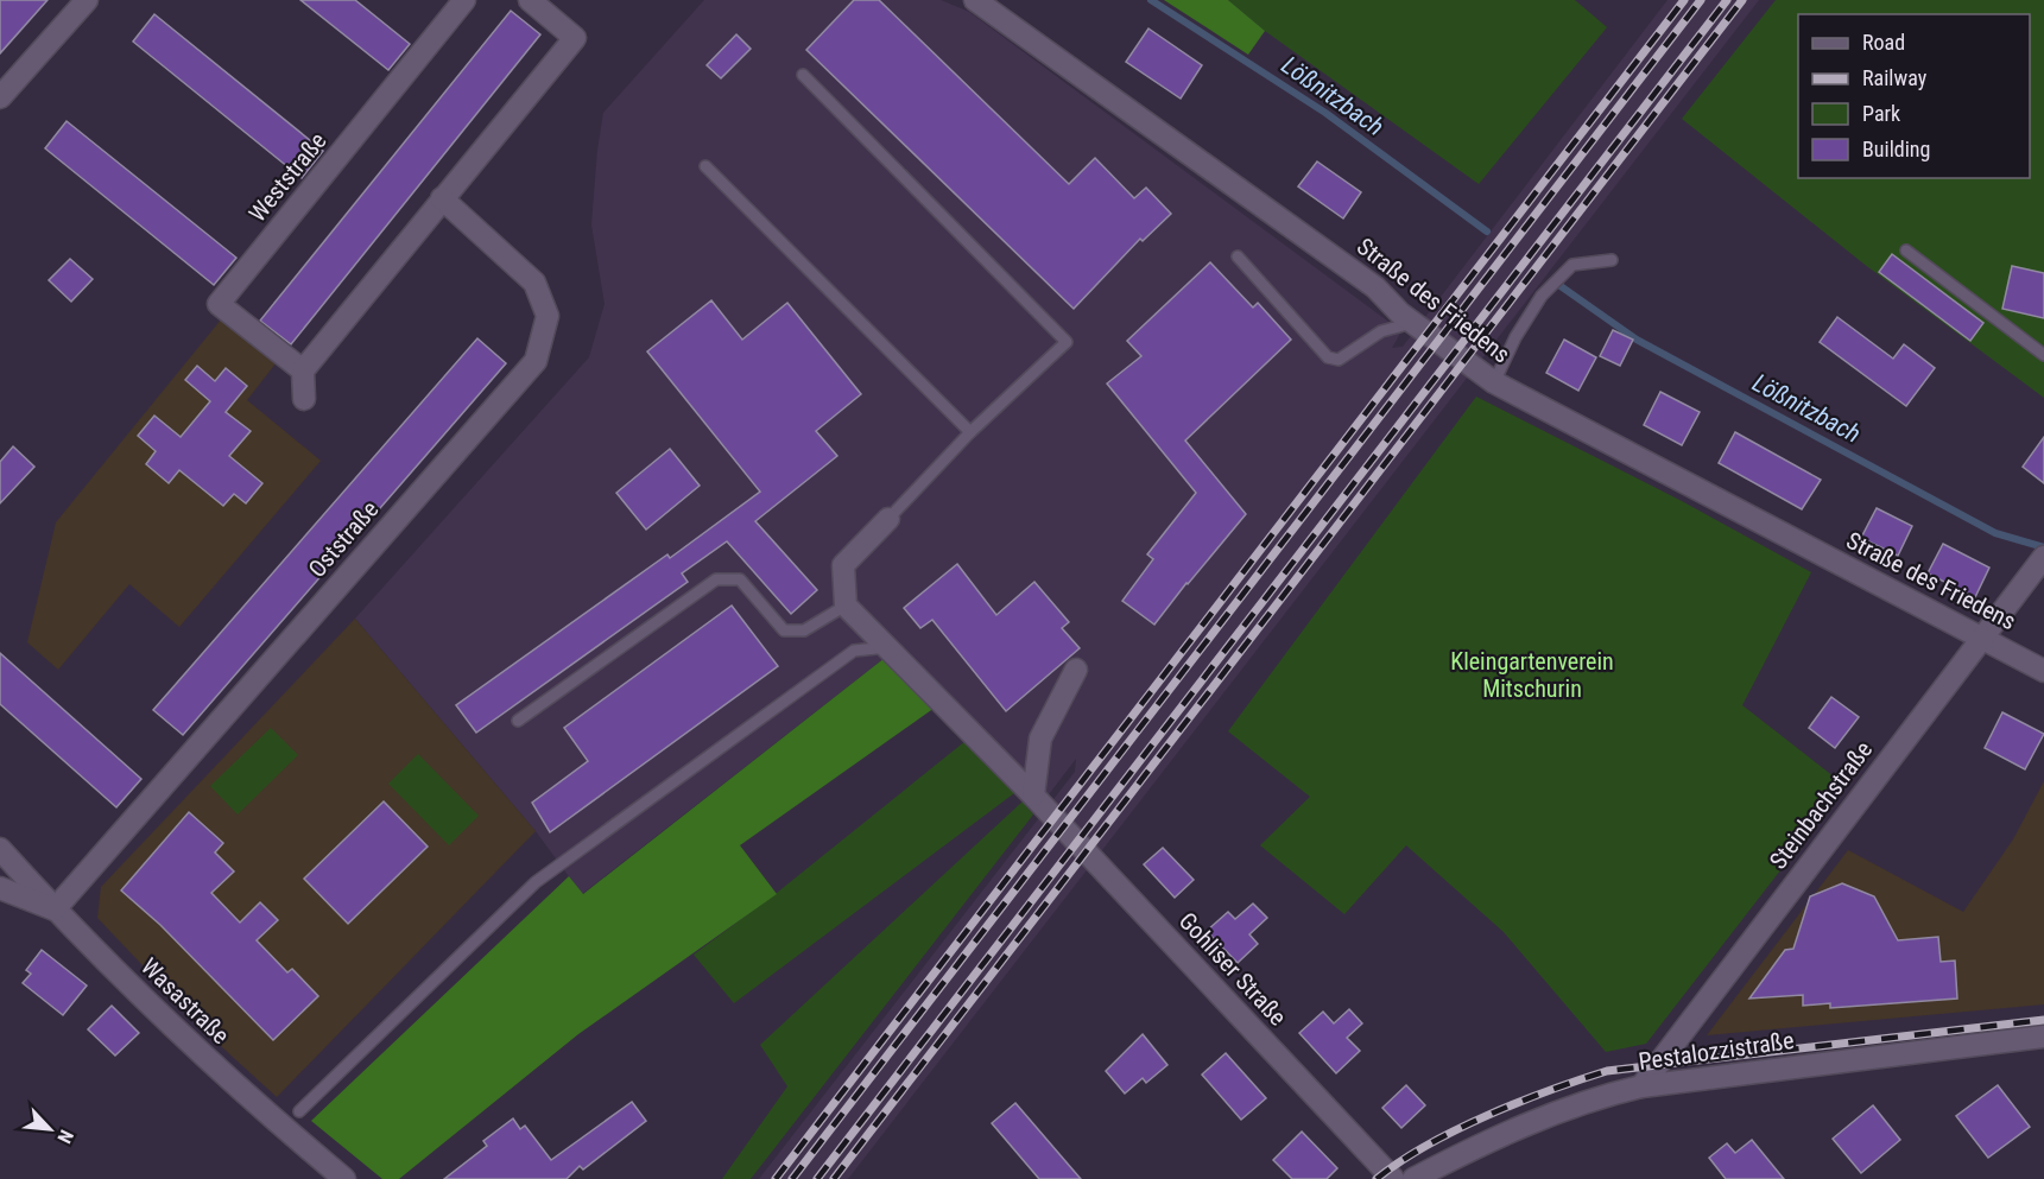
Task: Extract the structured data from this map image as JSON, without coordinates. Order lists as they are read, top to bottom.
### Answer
{
  "streets": {
    "street": [
      "Weststraße",
      "Straße des Friedens",
      "Oststraße",
      "Steinbachstraße",
      "Gohliser Straße",
      "Wasastraße",
      "Pestalozzistraße"
    ]
  },
  "crossings": [
    ["Straße des Friedens", "Steinbachstraße"],
    ["Oststraße", "Wasastraße"],
    ["Steinbachstraße", "Pestalozzistraße"]
  ],
  "water": ["Lößnitzbach"],
  "parks": ["Kleingartenverein Mitschurin"],
  "legend": [
    "Road",
    "Railway",
    "Park",
    "Building"
  ],
  "north": "bottom right"
}
